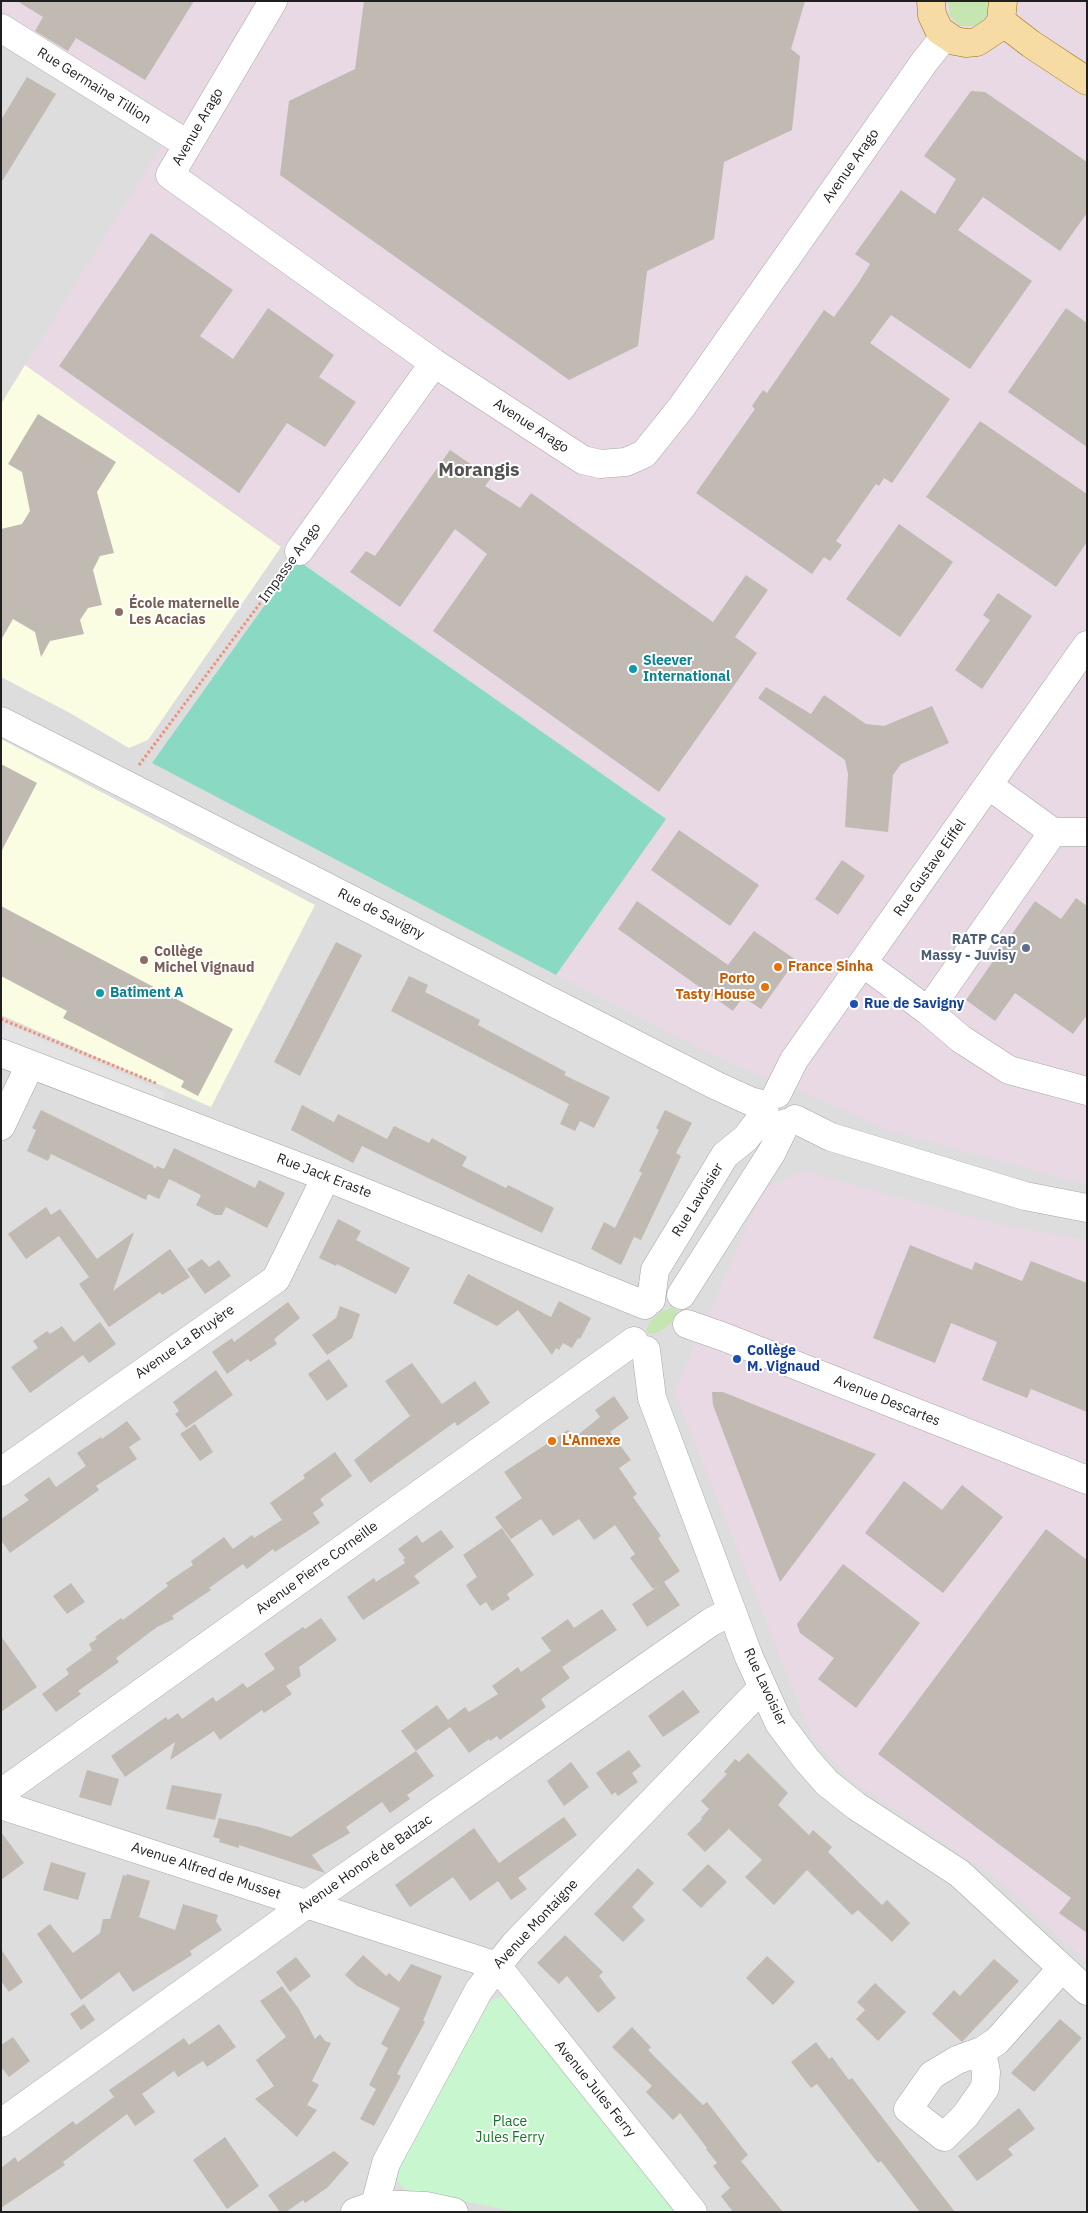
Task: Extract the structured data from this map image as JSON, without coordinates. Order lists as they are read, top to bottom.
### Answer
{
  "streets": {
    "street": [
      "Rue Germaine Tillion",
      "Avenue Arago",
      "Impasse Arago",
      "Rue Gustave Eiffel",
      "Rue de Savigny",
      "Rue Jack Eraste",
      "Rue Lavoisier",
      "Avenue La Bruyère",
      "Avenue Descartes",
      "Avenue Pierre Corneille",
      "Avenue Honoré de Balzac",
      "Avenue Alfred de Musset",
      "Avenue Montaigne",
      "Avenue Jules Ferry"
    ]
  },
  "crossings": [
    ["Rue Germaine Tillion", "Avenue Arago"],
    ["Avenue Arago", "Impasse Arago"],
    ["Impasse Arago", "Rue de Savigny"],
    ["Rue Gustave Eiffel", "Rue de Savigny"],
    ["Rue Gustave Eiffel", "Rue Lavoisier"],
    ["Rue de Savigny", "Rue Lavoisier"],
    ["Rue Jack Eraste", "Rue Lavoisier"],
    ["Rue Jack Eraste", "Avenue La Bruyère"],
    ["Rue Lavoisier", "Avenue Descartes"],
    ["Rue Lavoisier", "Avenue Pierre Corneille"],
    ["Rue Lavoisier", "Avenue Honoré de Balzac"],
    ["Rue Lavoisier", "Avenue Montaigne"],
    ["Avenue Descartes", "Avenue Pierre Corneille"],
    ["Avenue Honoré de Balzac", "Avenue Alfred de Musset"],
    ["Avenue Alfred de Musset", "Avenue Montaigne"],
    ["Avenue Alfred de Musset", "Avenue Jules Ferry"],
    ["Avenue Montaigne", "Avenue Jules Ferry"]
  ],
  "districts": ["Morangis"],
  "parks": ["Place Jules Ferry"],
  "places": [
    "École maternelle Les Acacias",
    "Sleever International",
    "RATP Cap Massy - Juvisy",
    "Collège Michel Vignaud",
    "France Sinha",
    "Porto Tasty House",
    "Batiment A",
    "Rue de Savigny",
    "Collège M. Vignaud",
    "L'Annexe"
  ]
}
